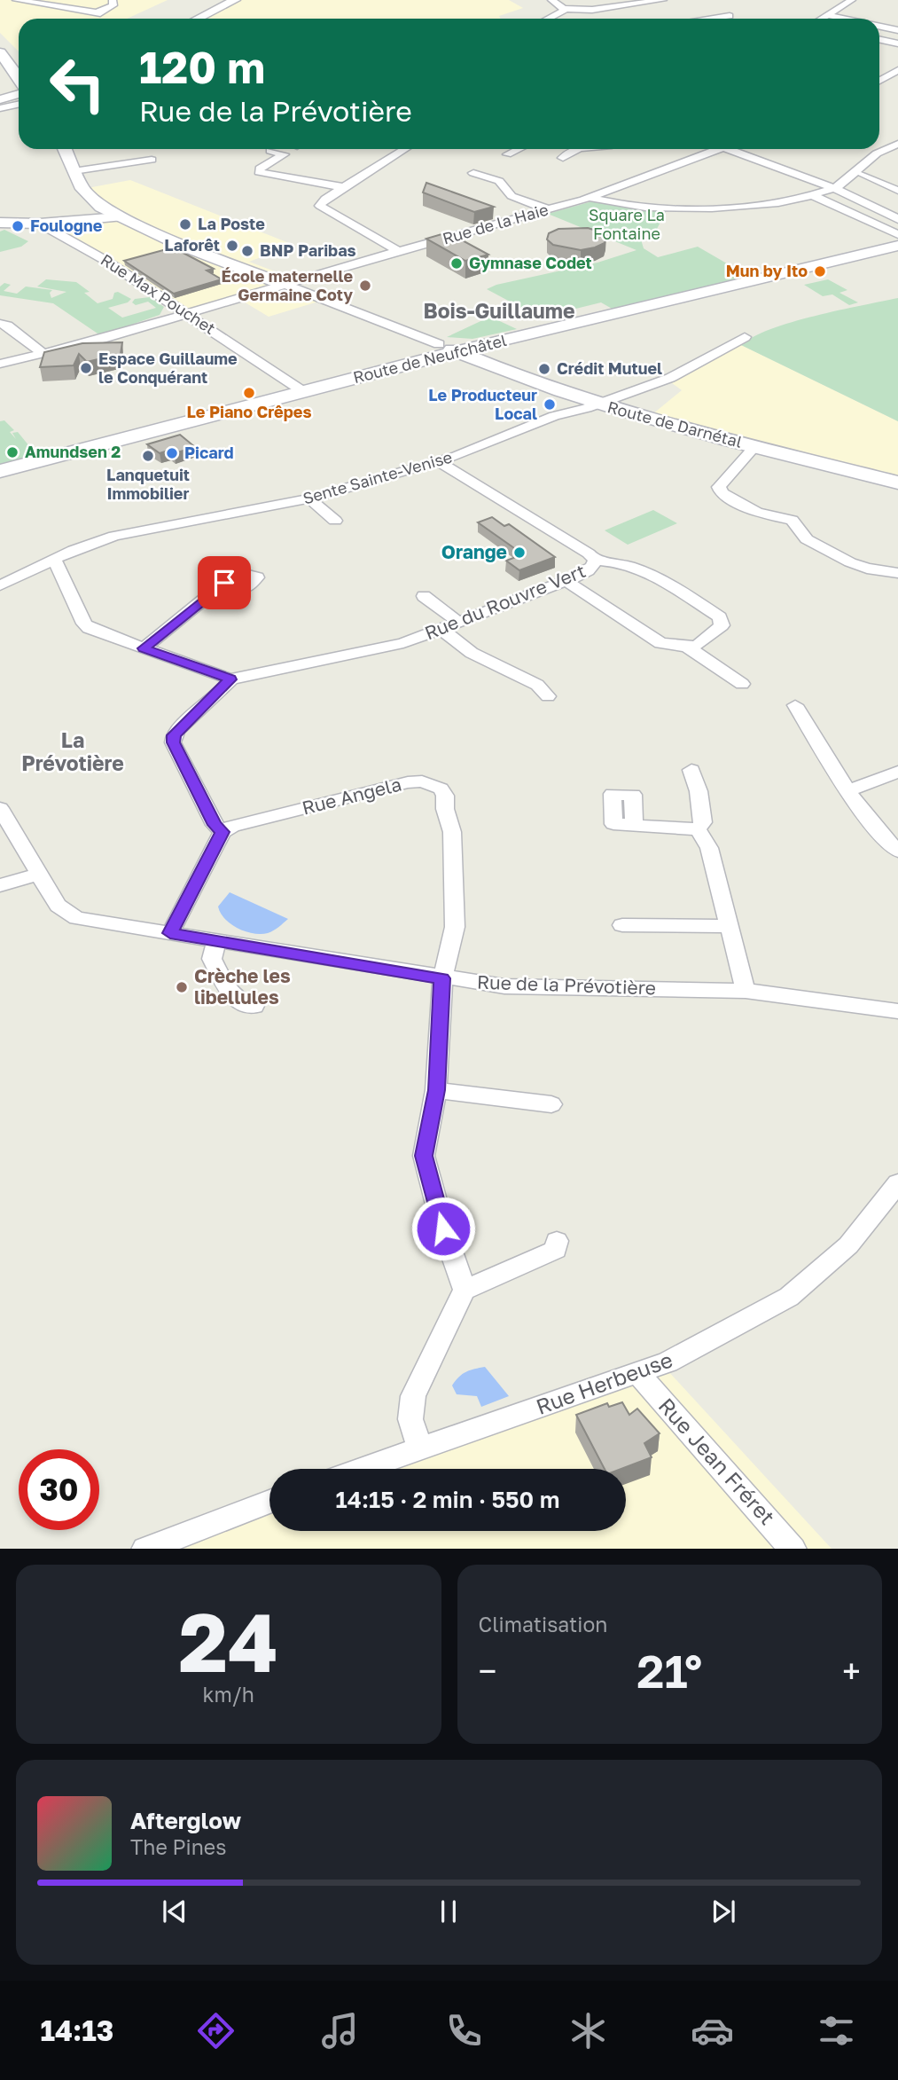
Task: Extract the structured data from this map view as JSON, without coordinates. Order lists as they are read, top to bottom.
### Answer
{
  "streets": {
    "main road": ["Route de Neufchâtel", "Route de Darnétal"],
    "street": [
      "Rue de la Haie",
      "Rue Max Pouchet",
      "Sente Sainte-Venise",
      "Rue du Rouvre Vert",
      "Rue Angela",
      "Rue de la Prévotière",
      "Rue Herbeuse",
      "Rue Jean Fréret"
    ]
  },
  "crossings": [
    ["Rue de la Haie", "Rue Max Pouchet"],
    ["Rue Max Pouchet", "Route de Neufchâtel"],
    ["Route de Neufchâtel", "Route de Darnétal"],
    ["Route de Darnétal", "Sente Sainte-Venise"],
    ["Sente Sainte-Venise", "Rue du Rouvre Vert"],
    ["Rue Angela", "Rue de la Prévotière"],
    ["Rue Herbeuse", "Rue Jean Fréret"]
  ],
  "districts": ["Bois-Guillaume", "La Prévotière"],
  "parks": ["Square La Fontaine"],
  "places": [
    "La Poste",
    "Foulogne",
    "Laforêt",
    "BNP Paribas",
    "Gymnase Codet",
    "Mun by Ito",
    "École maternelle Germaine Coty",
    "Espace Guillaume le Conquérant",
    "Crédit Mutuel",
    "Le Piano Crêpes",
    "Le Producteur Local",
    "Amundsen 2",
    "Picard",
    "Lanquetuit Immobilier",
    "Orange",
    "Crèche les libellules"
  ],
  "page": {
    "turn": ["120 m", "Rue de la Prévotière"],
    "limit": "30",
    "trip": "14:15 · 2 min · 550 m",
    "tile": [
      ["24", "km/h"],
      "Climatisation"
    ],
    "heat": ["−", "21°", "+"],
    "song": ["Afterglow", "The Pines"],
    "tabs": "14:13"
  }
}
